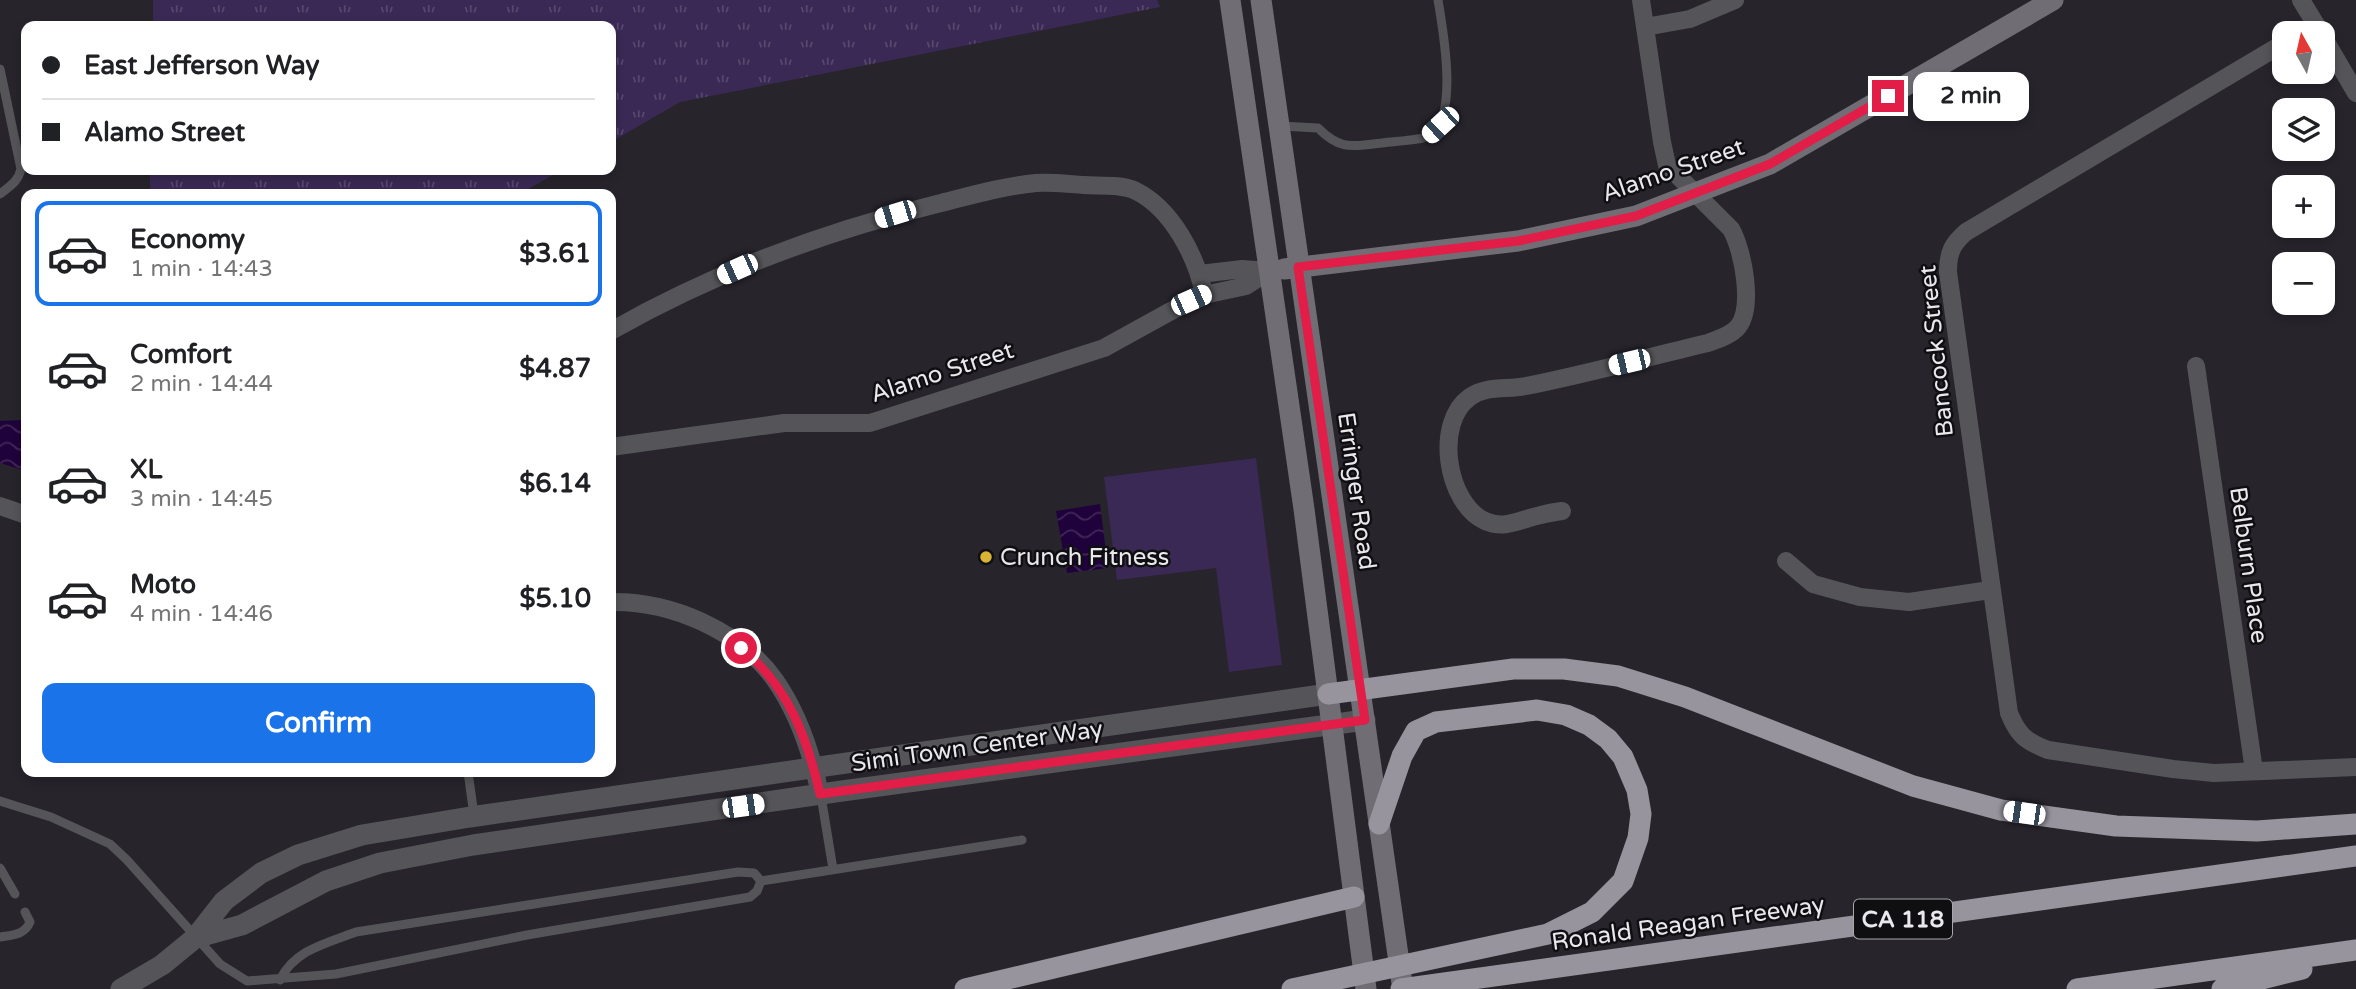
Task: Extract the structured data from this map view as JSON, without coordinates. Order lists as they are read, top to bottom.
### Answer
{
  "streets": {
    "highway": ["CA 118", "Ronald Reagan Freeway"],
    "main road": ["Alamo Street", "Erringer Road"],
    "street": ["Bancock Street", "Belburn Place", "Simi Town Center Way"]
  },
  "crossings": [
    ["Alamo Street", "Erringer Road"],
    ["Bancock Street", "Belburn Place"],
    ["Erringer Road", "Simi Town Center Way"],
    ["Erringer Road", "Ronald Reagan Freeway"]
  ],
  "places": ["Crunch Fitness"],
  "north": "top",
  "page": {
    "map_buttons": ["+", "−"],
    "banner": ["East Jefferson Way", "Alamo Street"],
    "bubble": "2 min",
    "list": [
      {
        "name": "Economy",
        "note": "1 min · 14:43",
        "value": "$3.61"
      },
      {
        "name": "Comfort",
        "note": "2 min · 14:44",
        "value": "$4.87"
      },
      {
        "name": "XL",
        "note": "3 min · 14:45",
        "value": "$6.14"
      },
      {
        "name": "Moto",
        "note": "4 min · 14:46",
        "value": "$5.10"
      }
    ],
    "buttons": "Confirm"
  }
}
